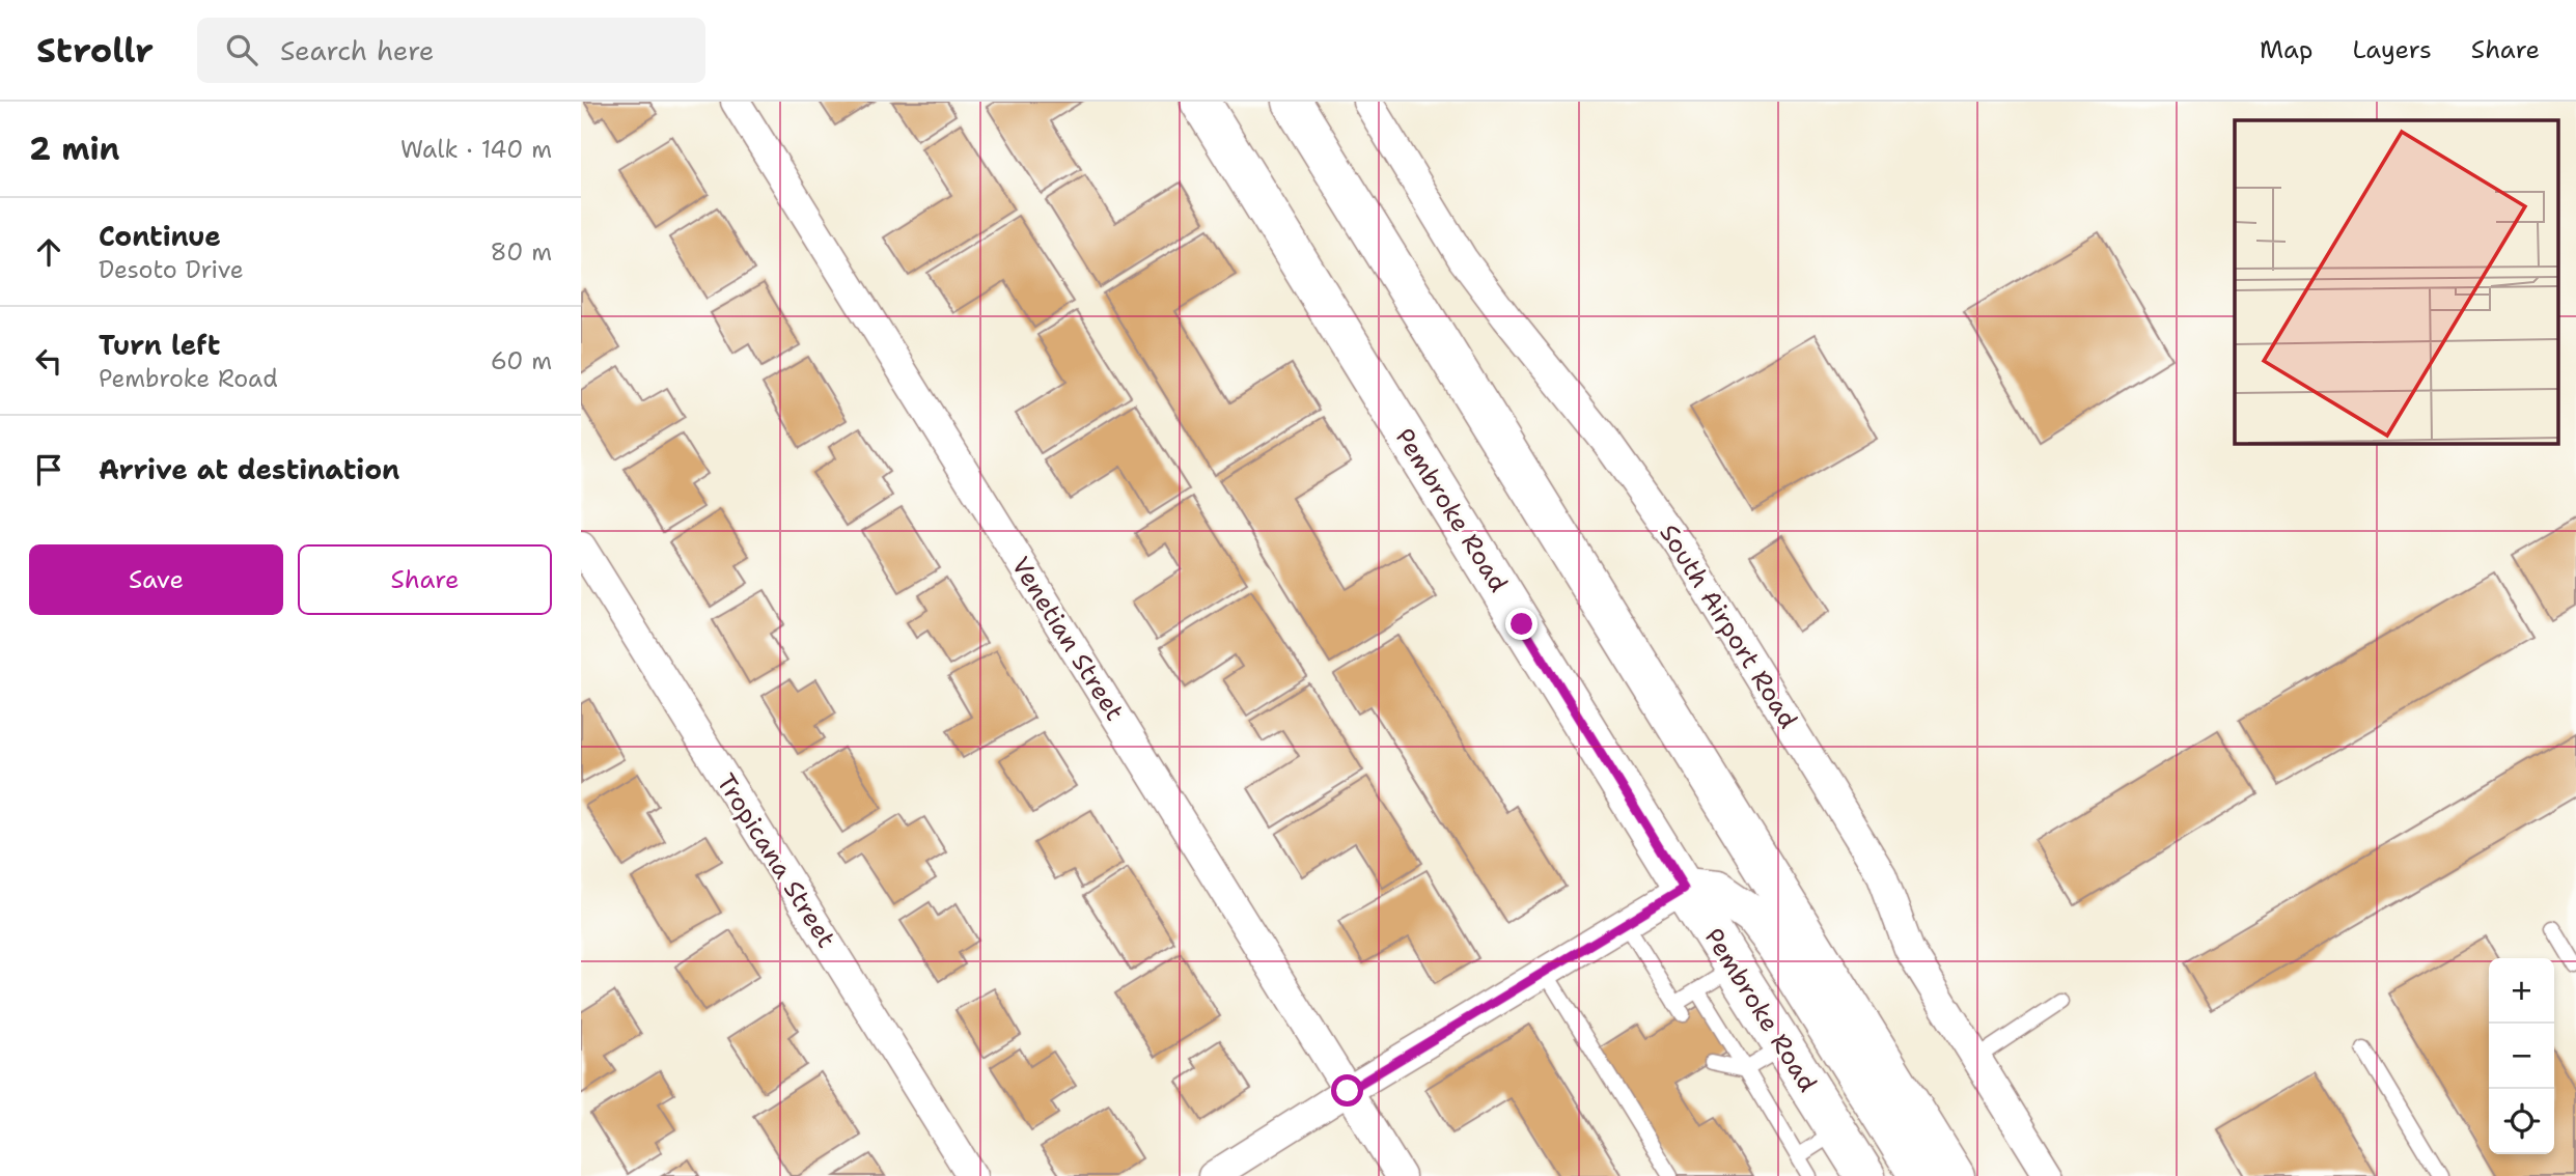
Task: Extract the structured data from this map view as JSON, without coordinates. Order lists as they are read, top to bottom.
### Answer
{
  "streets": {
    "main road": ["Pembroke Road"],
    "street": ["South Airport Road", "Venetian Street", "Tropicana Street"]
  },
  "page": {
    "header": "Strollr",
    "search": "Search here",
    "nav": ["Map", "Layers", "Share"],
    "heading": ["2 min", "Walk · 140 m"],
    "list": [
      ["Continue", "Desoto Drive", "80 m"],
      ["Turn left", "Pembroke Road", "60 m"],
      "Arrive at destination"
    ],
    "buttons": ["Save", "Share"],
    "map_buttons": ["+", "−"]
  }
}
